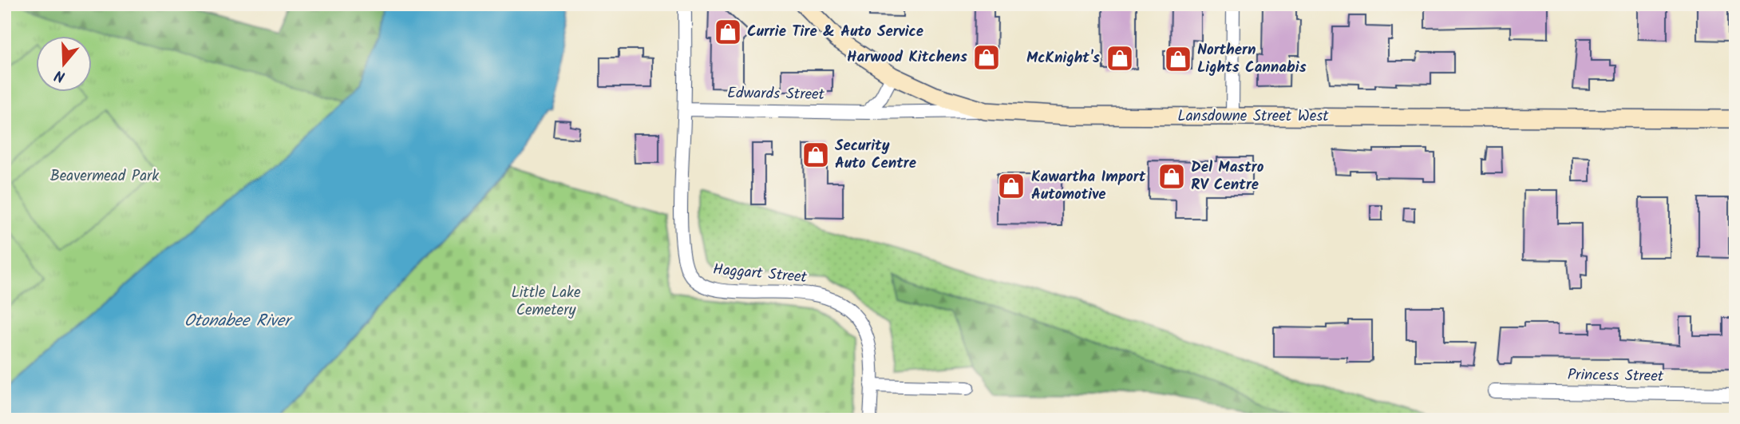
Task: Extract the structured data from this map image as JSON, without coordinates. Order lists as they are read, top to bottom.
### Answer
{
  "streets": {
    "main road": ["Lansdowne Street West"],
    "street": ["Edwards Street", "Haggart Street", "Princess Street"]
  },
  "crossings": [
    ["Edwards Street", "Lansdowne Street West"],
    ["Edwards Street", "Haggart Street"]
  ],
  "water": ["Otonabee River"],
  "parks": ["Beavermead Park", "Little Lake Cemetery"],
  "places": {
    "shop": [
      "Currie Tire & Auto Service",
      "Harwood Kitchens",
      "McKnight's",
      "Northern Lights Cannabis",
      "Security Auto Centre",
      "Del Mastro RV Centre",
      "Kawartha Import Automotive"
    ]
  },
  "north": "bottom"
}
